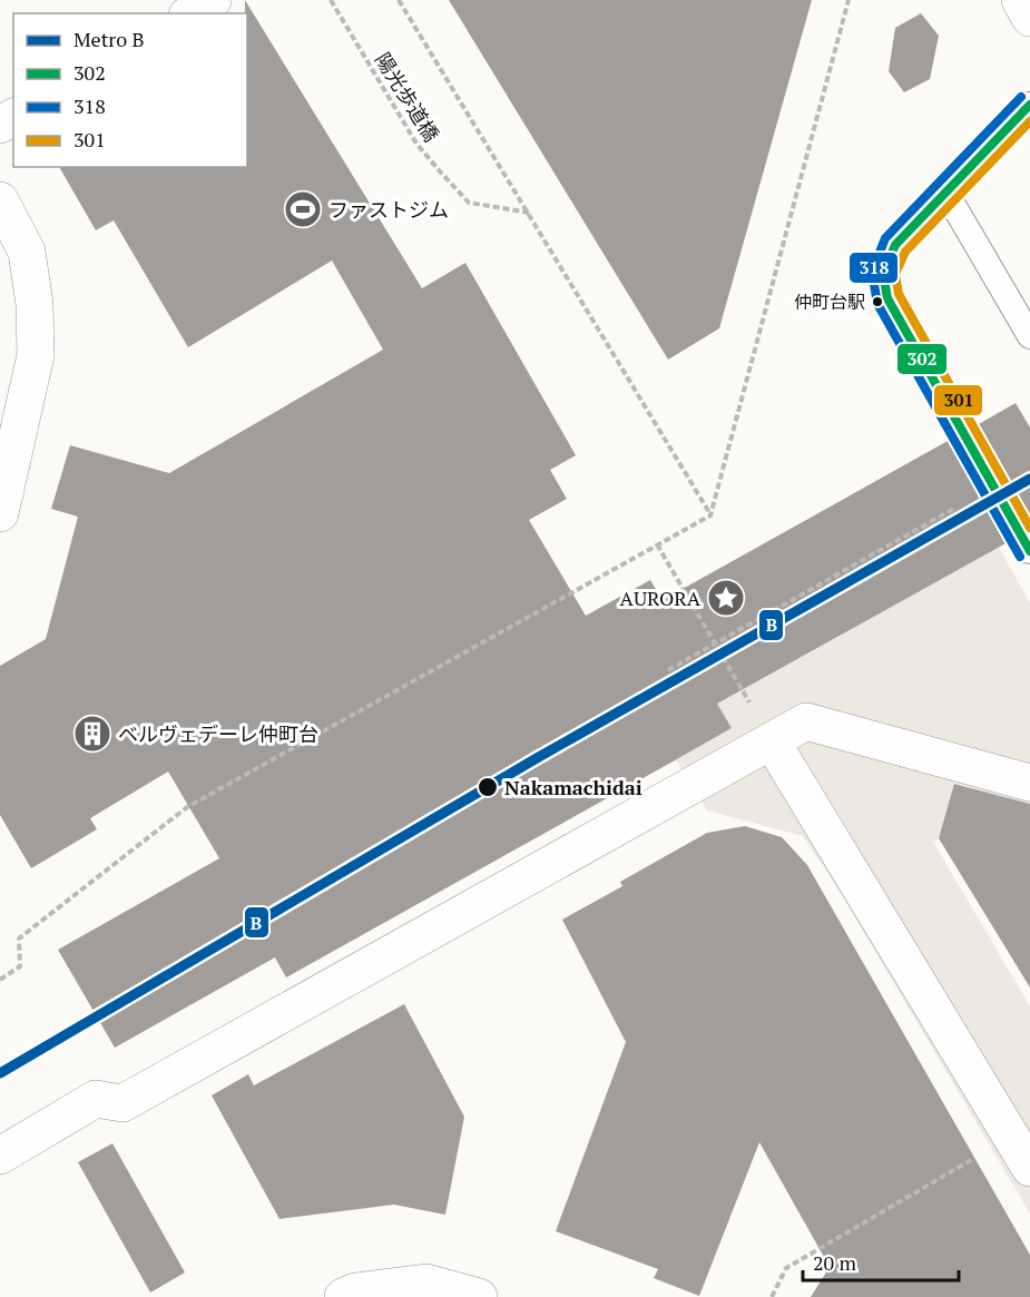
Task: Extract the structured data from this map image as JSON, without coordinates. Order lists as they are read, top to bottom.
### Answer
{
  "streets": {
    "path": ["陽光歩道橋"]
  },
  "places": {
    "sports": ["ファストジム"],
    "other": ["仲町台駅", "Nakamachidai"],
    "place": ["AURORA"],
    "building": ["ベルヴェデーレ仲町台"]
  },
  "lines": [
    "transit line 318",
    "transit line 302",
    "transit line 301",
    "metro line B"
  ],
  "legend": [
    "Metro B",
    "302",
    "318",
    "301"
  ],
  "scale_bar": "20 m"
}
